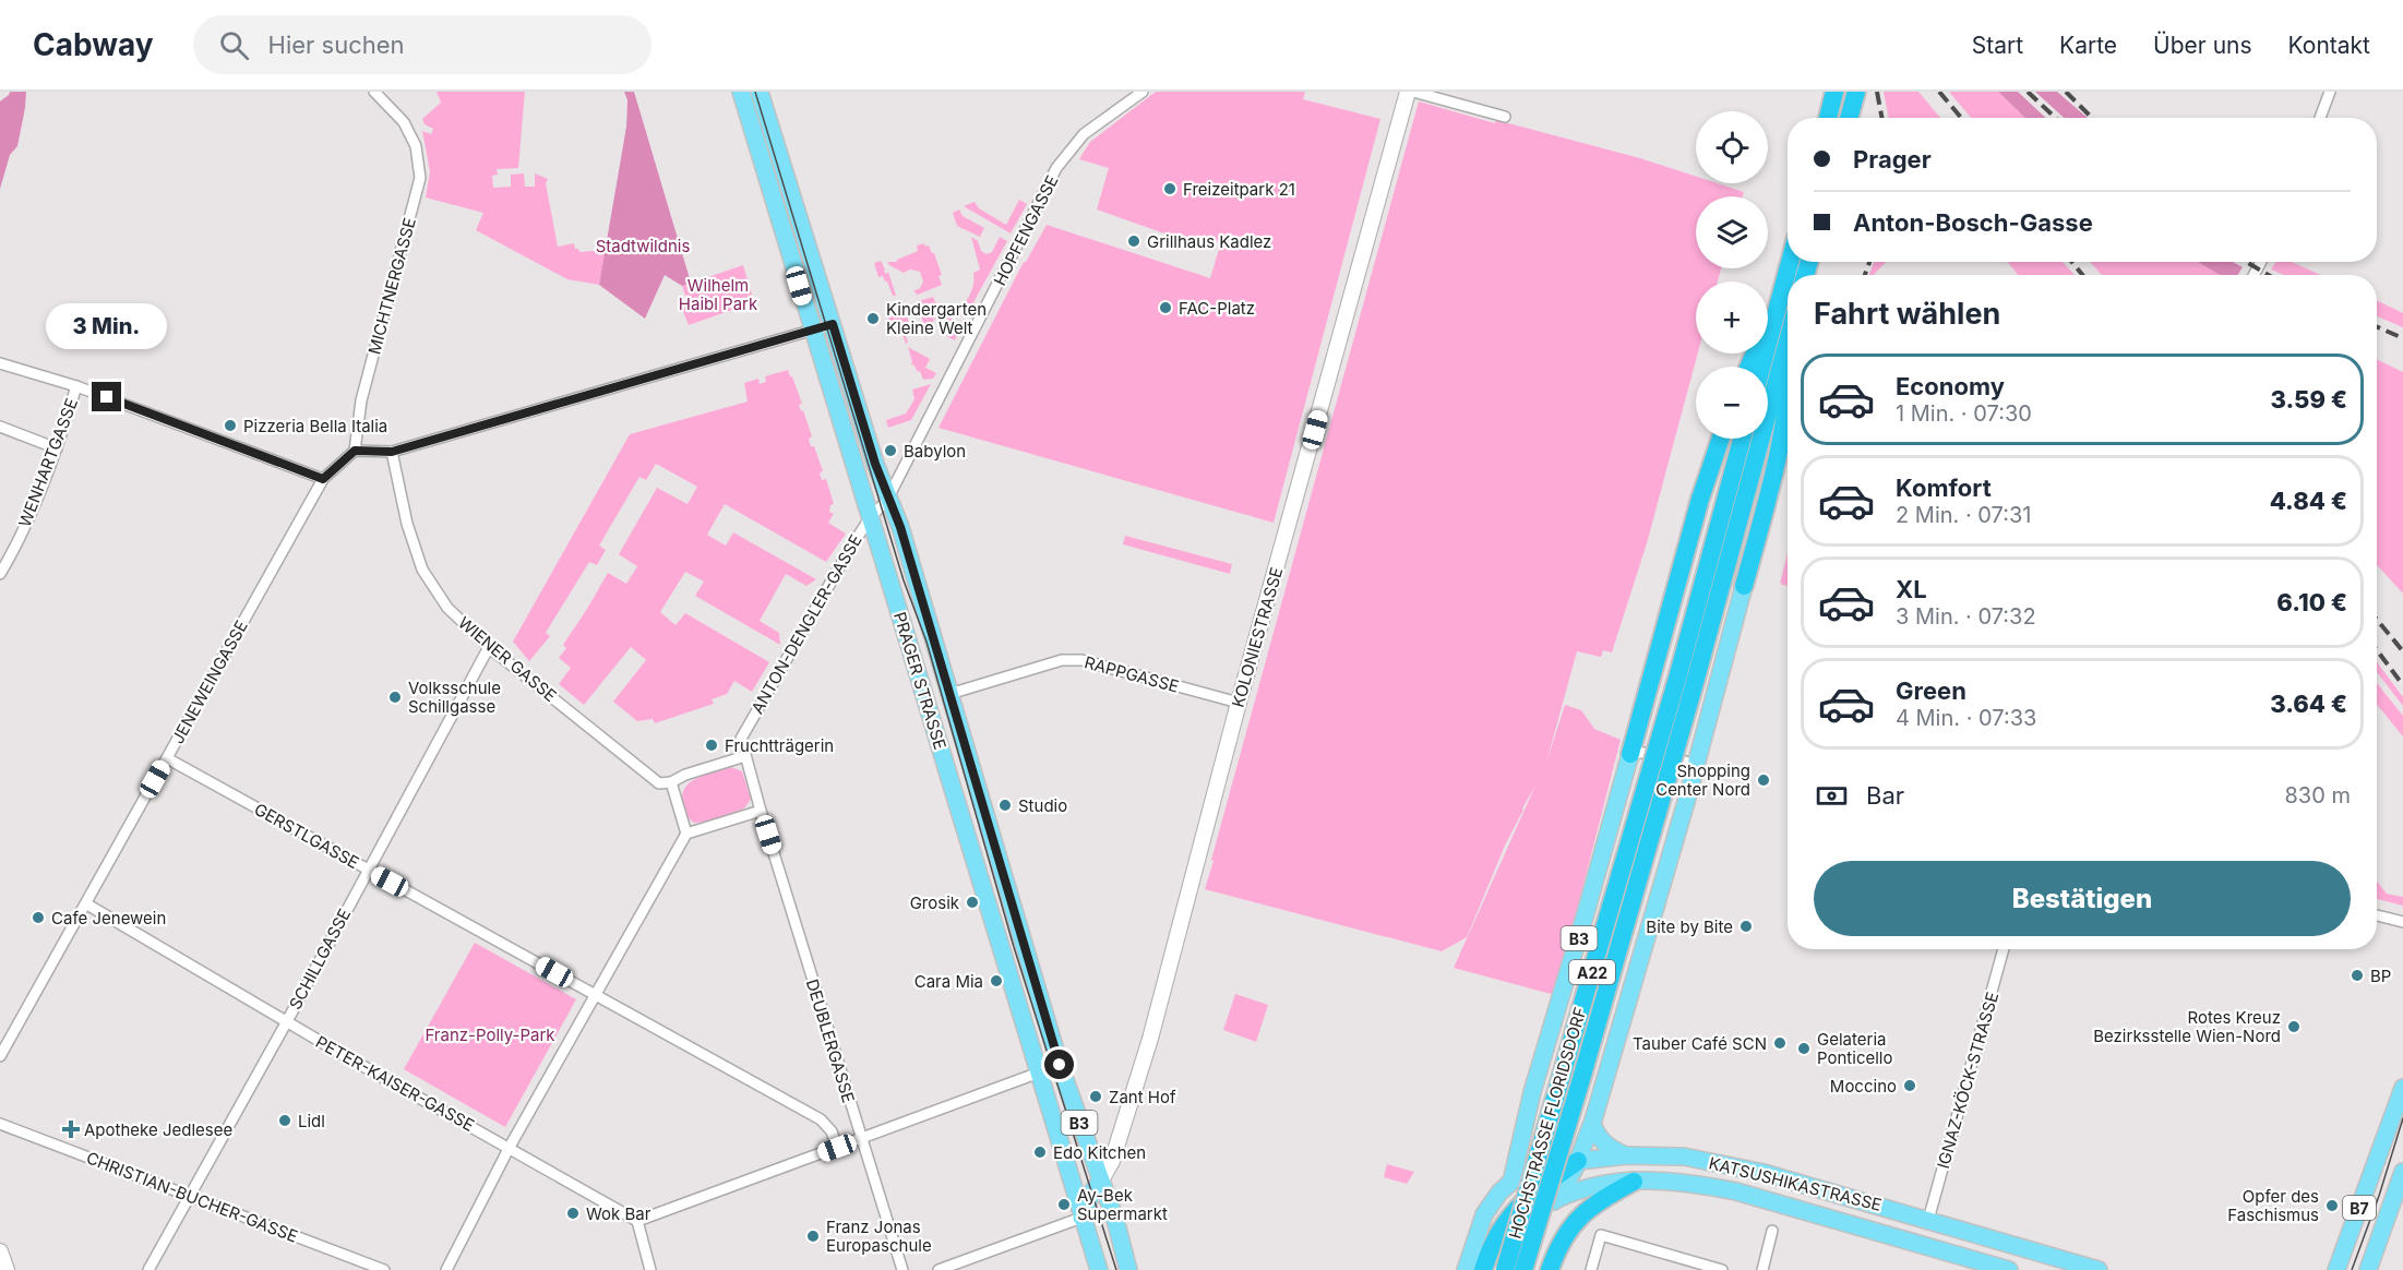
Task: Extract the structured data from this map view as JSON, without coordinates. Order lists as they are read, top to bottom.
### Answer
{
  "streets": {
    "highway": ["A22", "HOCHSTRASSE FLORIDSDORF"],
    "main road": [
      "PRAGER STRASSE",
      "B3",
      "KATSUSHIKASTRASSE",
      "B7"
    ],
    "street": [
      "HOPFENGASSE",
      "MICHTNERGASSE",
      "WENHARTGASSE",
      "ANTON-DENGLER-GASSE",
      "KOLONIESTRASSE",
      "WIENER GASSE",
      "RAPPGASSE",
      "JENEWEINGASSE",
      "GERSTLGASSE",
      "SCHILLGASSE",
      "DEUBLERGASSE",
      "IGNAZ-KÖCK-STRASSE",
      "PETER-KAISER-GASSE",
      "CHRISTIAN-BUCHER-GASSE"
    ]
  },
  "crossings": [
    ["HOPFENGASSE", "ANTON-DENGLER-GASSE"],
    ["HOPFENGASSE", "PRAGER STRASSE"],
    ["MICHTNERGASSE", "JENEWEINGASSE"],
    ["ANTON-DENGLER-GASSE", "PRAGER STRASSE"],
    ["ANTON-DENGLER-GASSE", "DEUBLERGASSE"],
    ["KOLONIESTRASSE", "RAPPGASSE"],
    ["KOLONIESTRASSE", "PRAGER STRASSE"],
    ["WIENER GASSE", "SCHILLGASSE"],
    ["RAPPGASSE", "PRAGER STRASSE"],
    ["JENEWEINGASSE", "GERSTLGASSE"],
    ["JENEWEINGASSE", "PETER-KAISER-GASSE"],
    ["GERSTLGASSE", "SCHILLGASSE"],
    ["SCHILLGASSE", "PETER-KAISER-GASSE"],
    ["SCHILLGASSE", "CHRISTIAN-BUCHER-GASSE"],
    ["A22", "HOCHSTRASSE FLORIDSDORF"],
    ["IGNAZ-KÖCK-STRASSE", "KATSUSHIKASTRASSE"]
  ],
  "parks": ["Stadtwildnis", "Wilhelm Haibl Park", "Franz-Polly-Park"],
  "places": {
    "other": [
      "Freizeitpark 21",
      "Grillhaus Kadlez",
      "FAC-Platz",
      "Kindergarten Kleine Welt",
      "Pizzeria Bella Italia",
      "Babylon",
      "Volksschule Schillgasse",
      "Fruchtträgerin",
      "Shopping Center Nord",
      "Studio",
      "Grosik",
      "Cafe Jenewein",
      "Bite by Bite",
      "BP",
      "Cara Mia",
      "Rotes Kreuz Bezirksstelle Wien-Nord",
      "Tauber Café SCN",
      "Gelateria Ponticello",
      "Moccino",
      "Zant Hof",
      "Lidl",
      "Edo Kitchen",
      "Ay-Bek Supermarkt",
      "Opfer des Faschismus",
      "Wok Bar",
      "Franz Jonas Europaschule"
    ],
    "health": ["Apotheke Jedlesee"]
  },
  "page": {
    "header": "Cabway",
    "search": "Hier suchen",
    "nav": [
      "Start",
      "Karte",
      "Über uns",
      "Kontakt"
    ],
    "map_buttons": ["+", "−"],
    "banner": ["Prager", "Anton-Bosch-Gasse"],
    "heading": "Fahrt wählen",
    "bubble": "3 Min.",
    "list": [
      {
        "name": "Economy",
        "note": "1 Min. · 07:30",
        "value": "3.59 €"
      },
      {
        "name": "Komfort",
        "note": "2 Min. · 07:31",
        "value": "4.84 €"
      },
      {
        "name": "XL",
        "note": "3 Min. · 07:32",
        "value": "6.10 €"
      },
      {
        "name": "Green",
        "note": "4 Min. · 07:33",
        "value": "3.64 €"
      }
    ],
    "pay": ["Bar", "830 m"],
    "buttons": "Bestätigen"
  }
}
